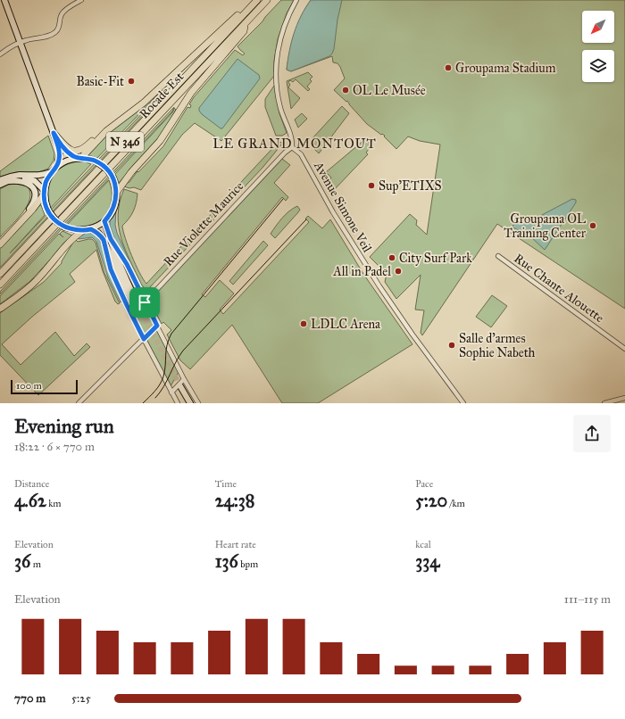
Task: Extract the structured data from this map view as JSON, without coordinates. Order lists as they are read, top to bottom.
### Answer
{
  "streets": {
    "highway": ["Rocade Est", "N 346"],
    "street": ["Avenue Simone Veil", "Rue Violette Maurice", "Rue Chante Alouette"]
  },
  "crossings": [
    ["Avenue Simone Veil", "Rue Violette Maurice"]
  ],
  "districts": ["LE GRAND MONTOUT"],
  "places": [
    "Groupama Stadium",
    "Basic-Fit",
    "OL Le Musée",
    "Sup'ETIXS",
    "Groupama OL Training Center",
    "City Surf Park",
    "All in Padel",
    "LDLC Arena",
    "Salle d'armes Sophie Nabeth"
  ],
  "scale_bar": "100 m",
  "north": "bottom left",
  "page": {
    "scale": "100 m",
    "heading": ["Evening run", "18:22 · 6 × 770 m"],
    "stats": [
      ["Distance", "4.62 km"],
      ["Time", "24:38"],
      ["Pace", "5:20 /km"],
      ["Elevation", "36 m"],
      ["Heart rate", "136 bpm"],
      ["kcal", "334"]
    ],
    "chart": ["Elevation", "111–115 m"],
    "list": [
      {
        "name": "770 m",
        "note": "5:25"
      }
    ]
  }
}
